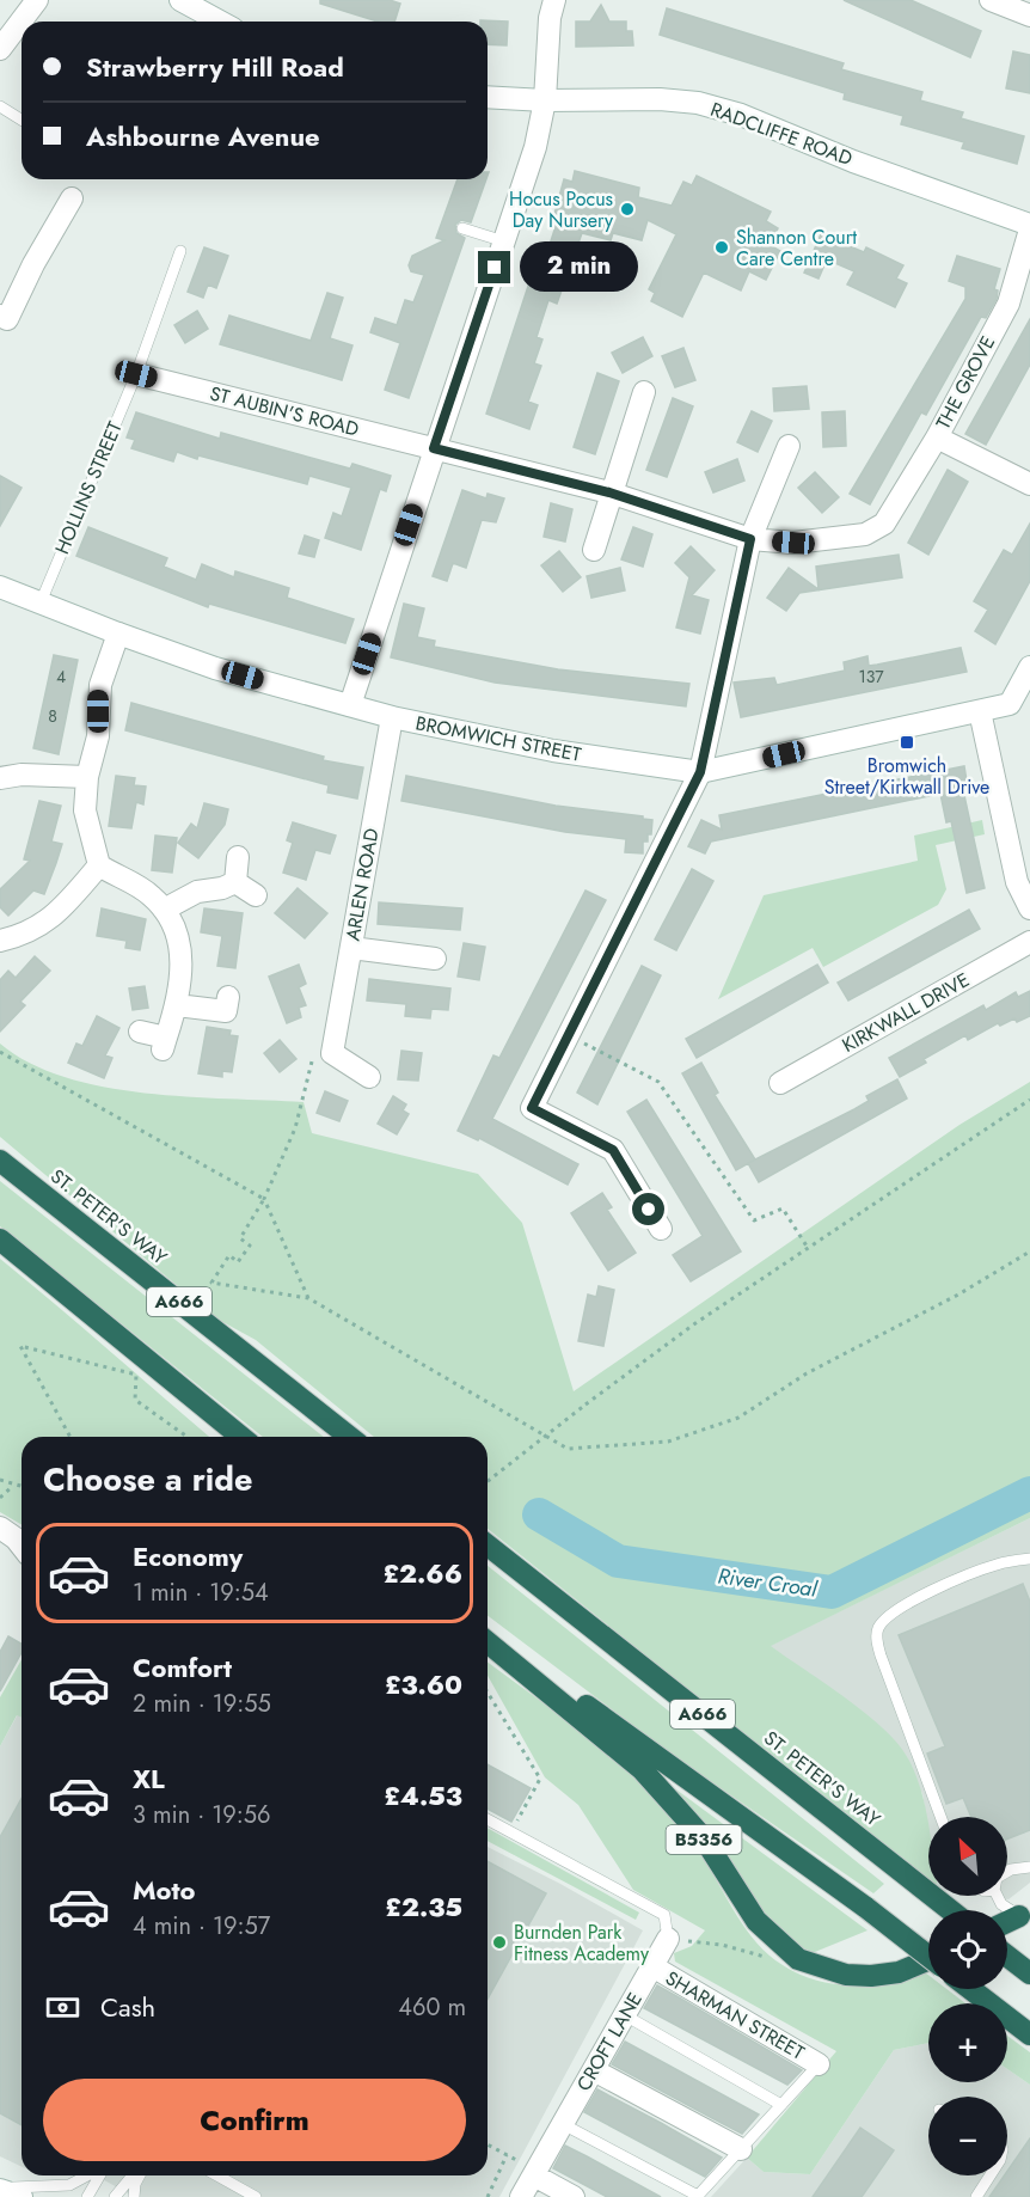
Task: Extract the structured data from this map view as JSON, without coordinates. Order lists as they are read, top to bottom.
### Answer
{
  "streets": {
    "highway": ["ST. PETER'S WAY", "A666", "B5356"],
    "street": [
      "RADCLIFFE ROAD",
      "THE GROVE",
      "ST AUBIN'S ROAD",
      "BROMWICH STREET",
      "ARLEN ROAD",
      "KIRKWALL DRIVE",
      "SHARMAN STREET",
      "CROFT LANE"
    ],
    "lane": ["HOLLINS STREET"]
  },
  "crossings": [
    ["THE GROVE", "ST AUBIN'S ROAD"],
    ["ST AUBIN'S ROAD", "HOLLINS STREET"],
    ["HOLLINS STREET", "BROMWICH STREET"],
    ["BROMWICH STREET", "ARLEN ROAD"],
    ["SHARMAN STREET", "CROFT LANE"]
  ],
  "water": ["River Croal"],
  "places": {
    "other": ["Hocus Pocus Day Nursery", "Shannon Court Care Centre", "Burnden Park Fitness Academy"],
    "transit": ["Bromwich Street/Kirkwall Drive"]
  },
  "house_numbers": ["4", "137", "8"],
  "north": "top left",
  "page": {
    "banner": ["Strawberry Hill Road", "Ashbourne Avenue"],
    "bubble": "2 min",
    "heading": "Choose a ride",
    "list": [
      {
        "name": "Economy",
        "note": "1 min · 19:54",
        "value": "£2.66"
      },
      {
        "name": "Comfort",
        "note": "2 min · 19:55",
        "value": "£3.60"
      },
      {
        "name": "XL",
        "note": "3 min · 19:56",
        "value": "£4.53"
      },
      {
        "name": "Moto",
        "note": "4 min · 19:57",
        "value": "£2.35"
      }
    ],
    "map_buttons": ["+", "−"],
    "pay": ["Cash", "460 m"],
    "buttons": "Confirm"
  }
}
